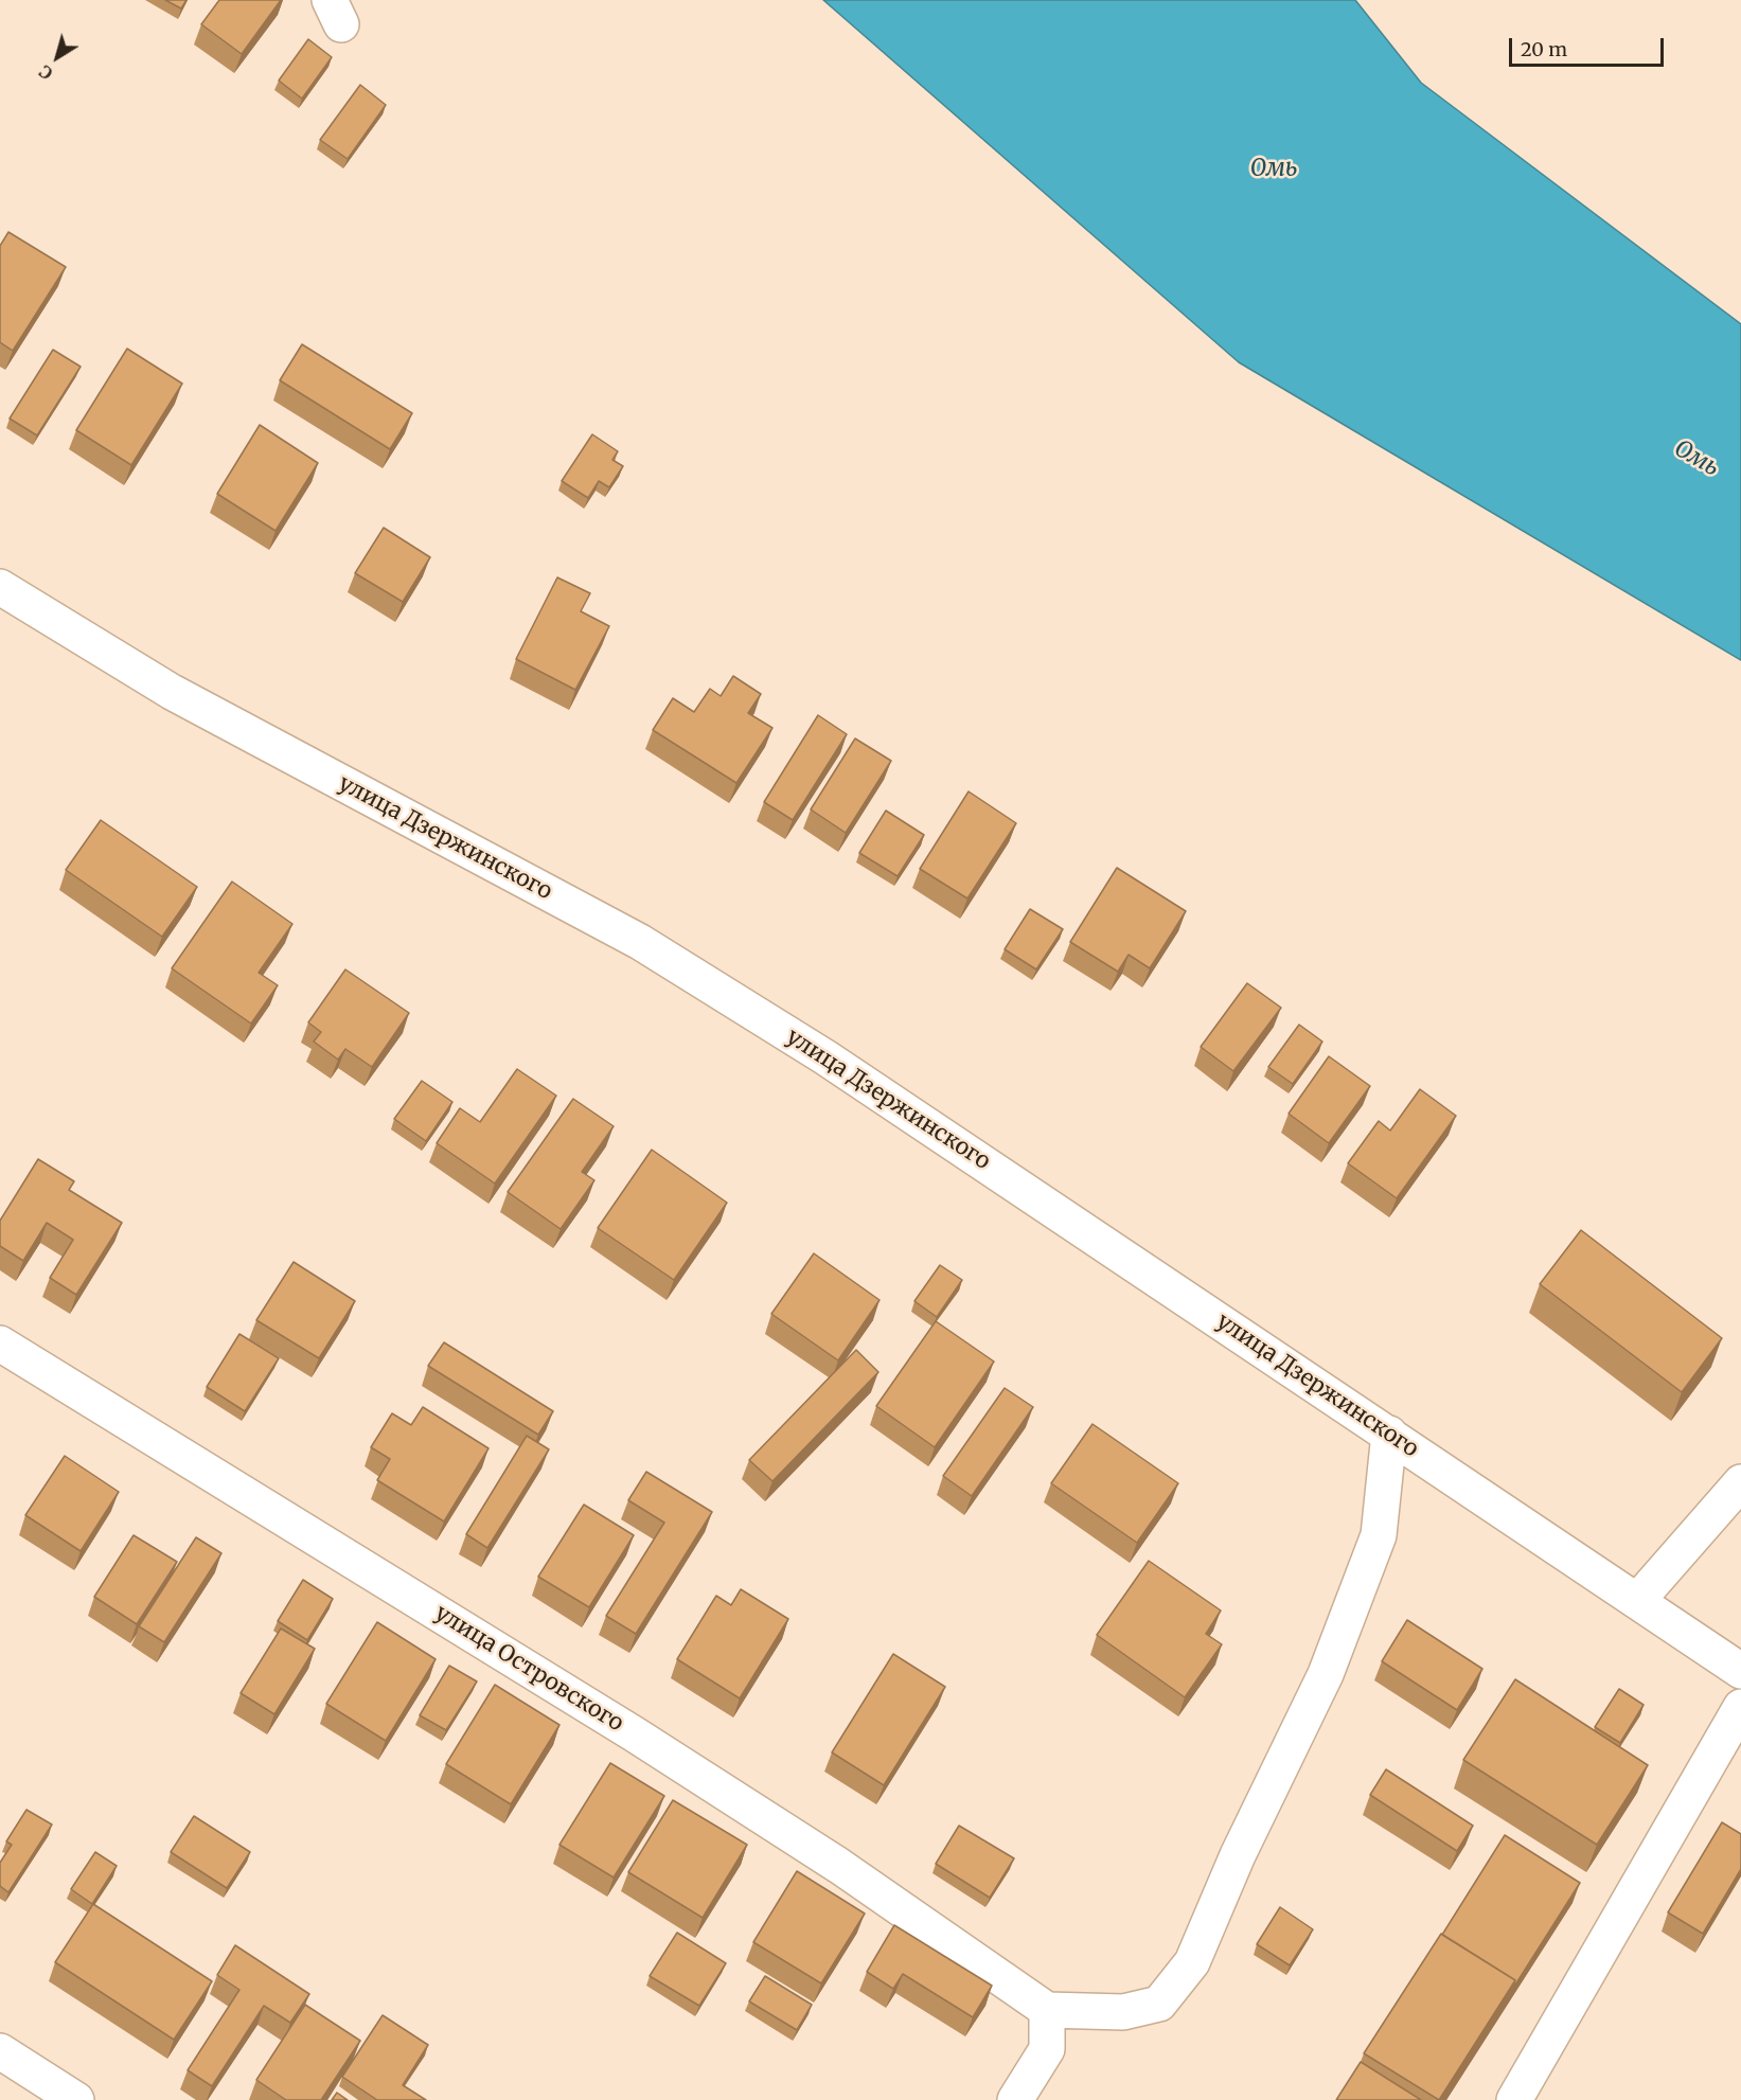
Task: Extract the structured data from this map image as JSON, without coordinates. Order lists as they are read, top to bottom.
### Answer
{
  "streets": {
    "street": ["улица Дзержинского", "улица Островского"]
  },
  "water": ["Омь"],
  "scale_bar": "20 m",
  "north": "bottom left"
}
